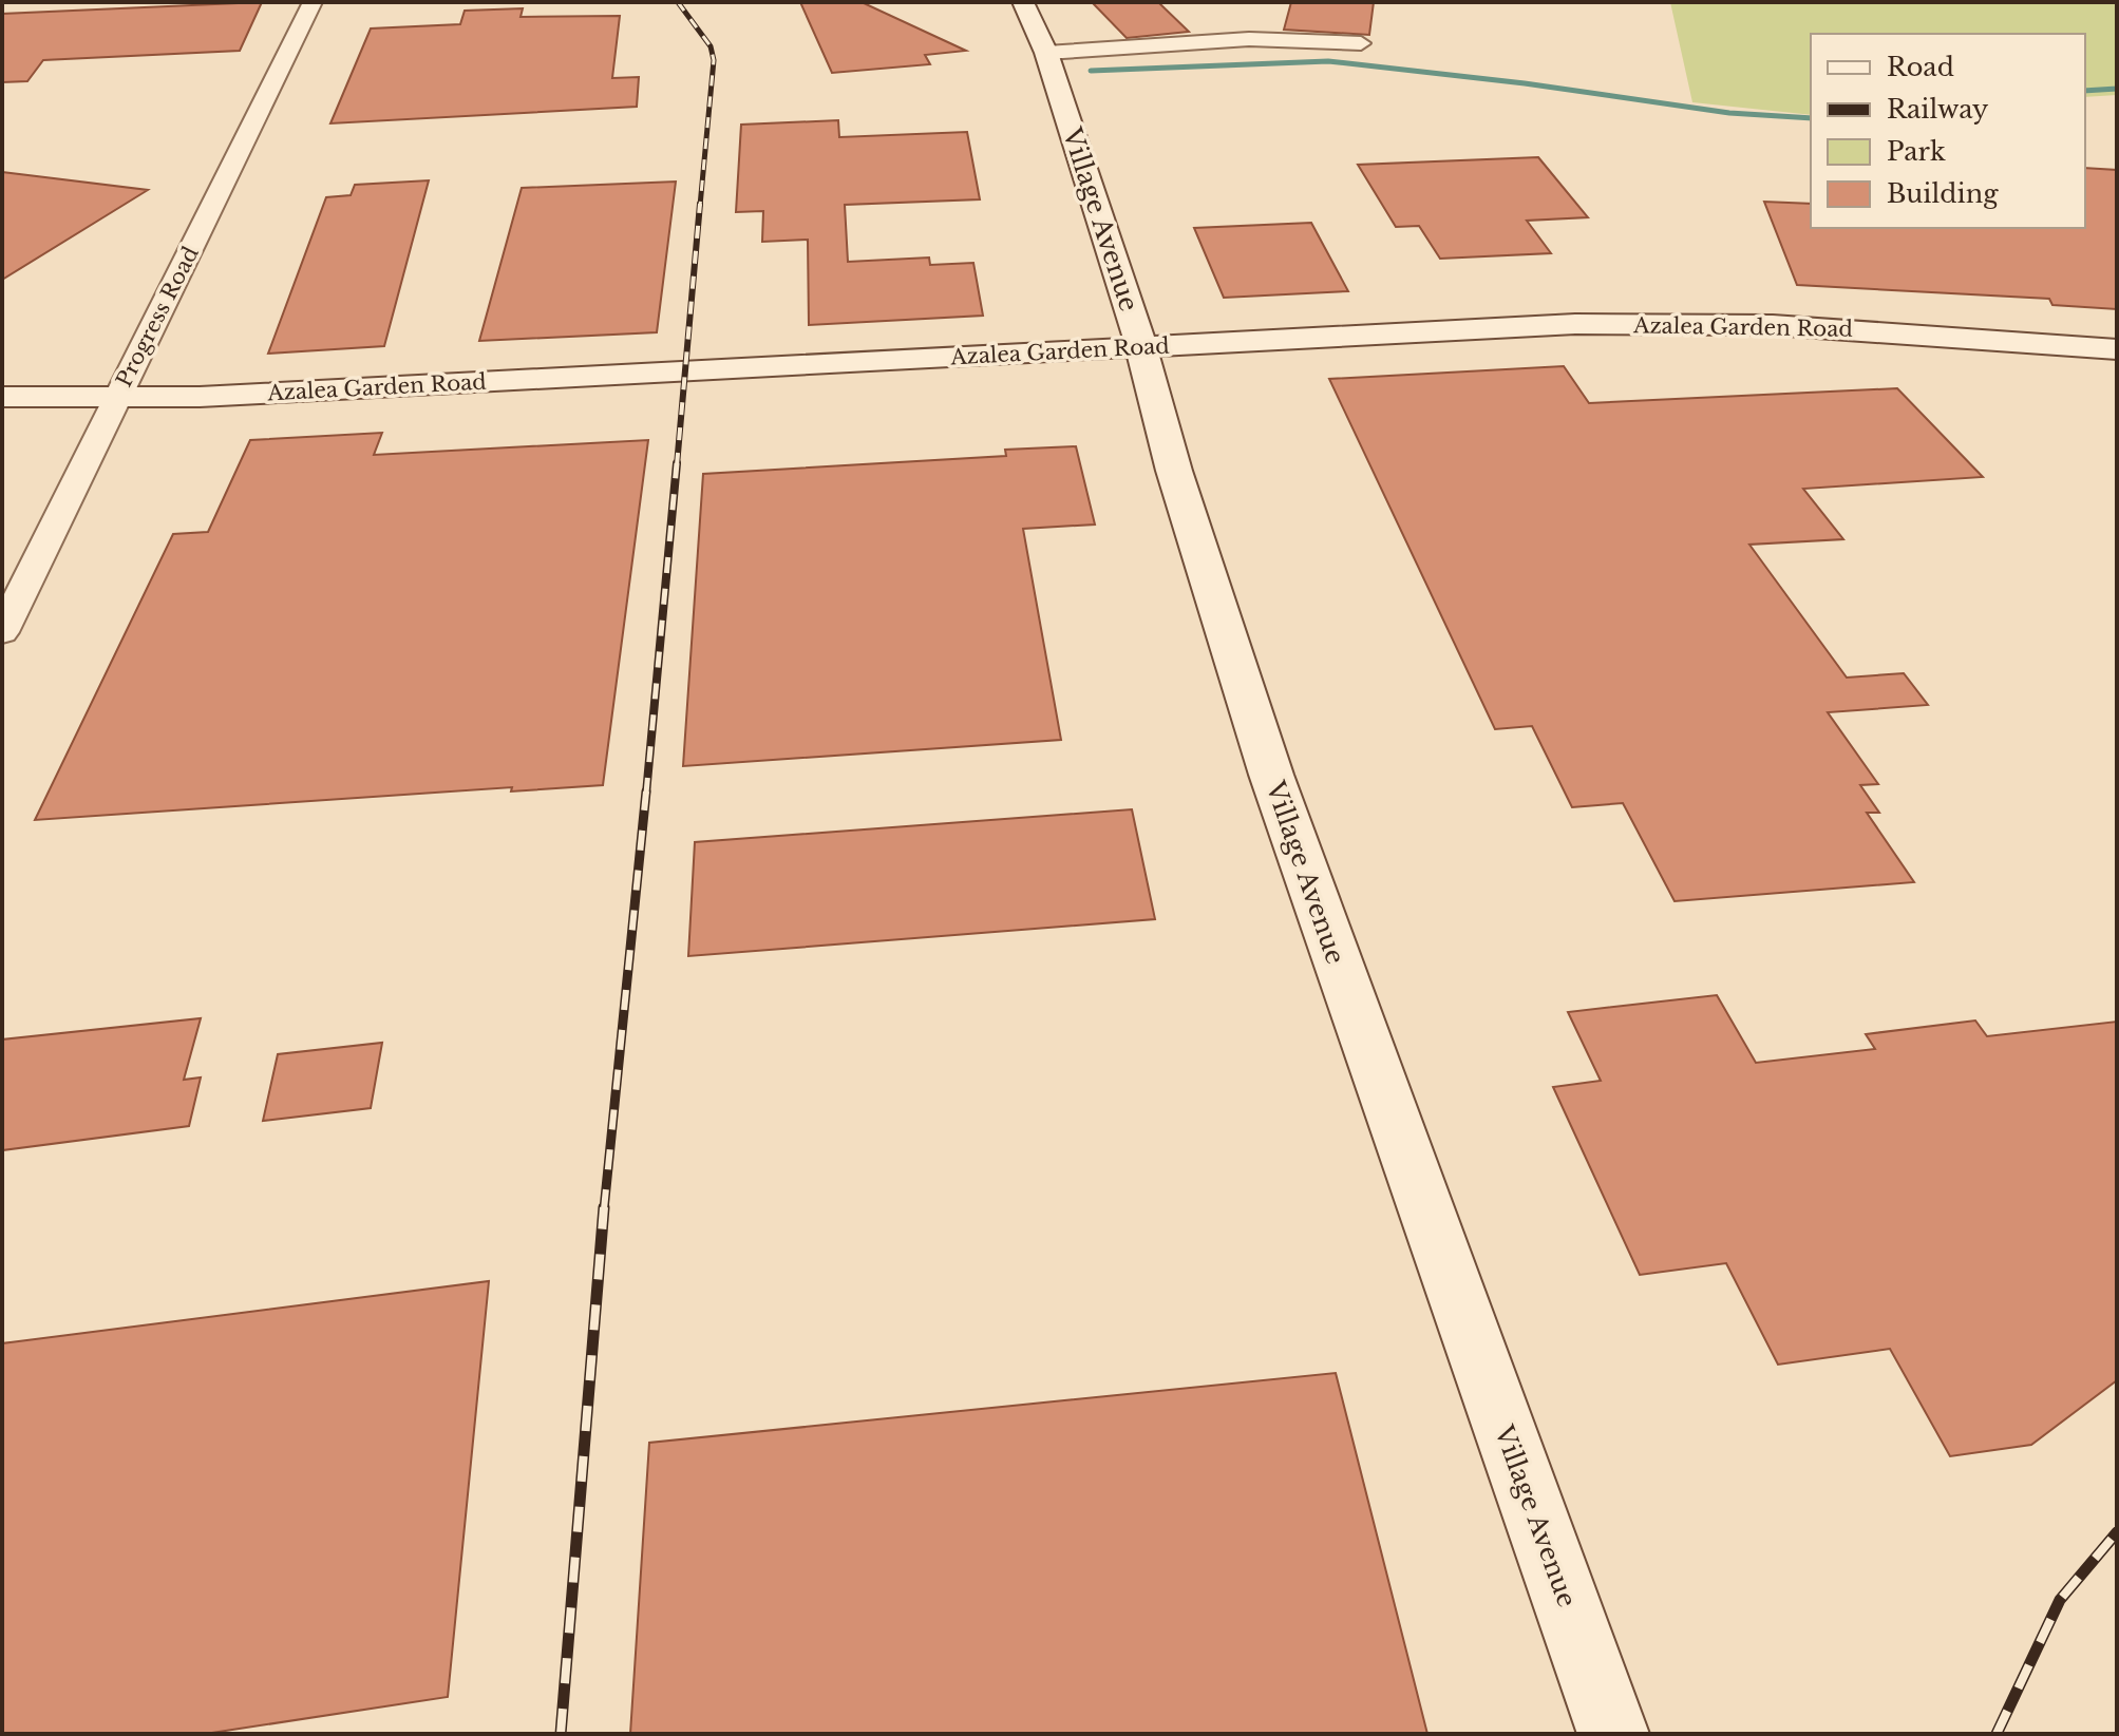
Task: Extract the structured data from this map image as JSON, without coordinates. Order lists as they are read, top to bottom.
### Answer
{
  "streets": {
    "street": ["Village Avenue", "Progress Road", "Azalea Garden Road"]
  },
  "crossings": [
    ["Village Avenue", "Azalea Garden Road"],
    ["Progress Road", "Azalea Garden Road"]
  ],
  "legend": [
    "Road",
    "Railway",
    "Park",
    "Building"
  ]
}
